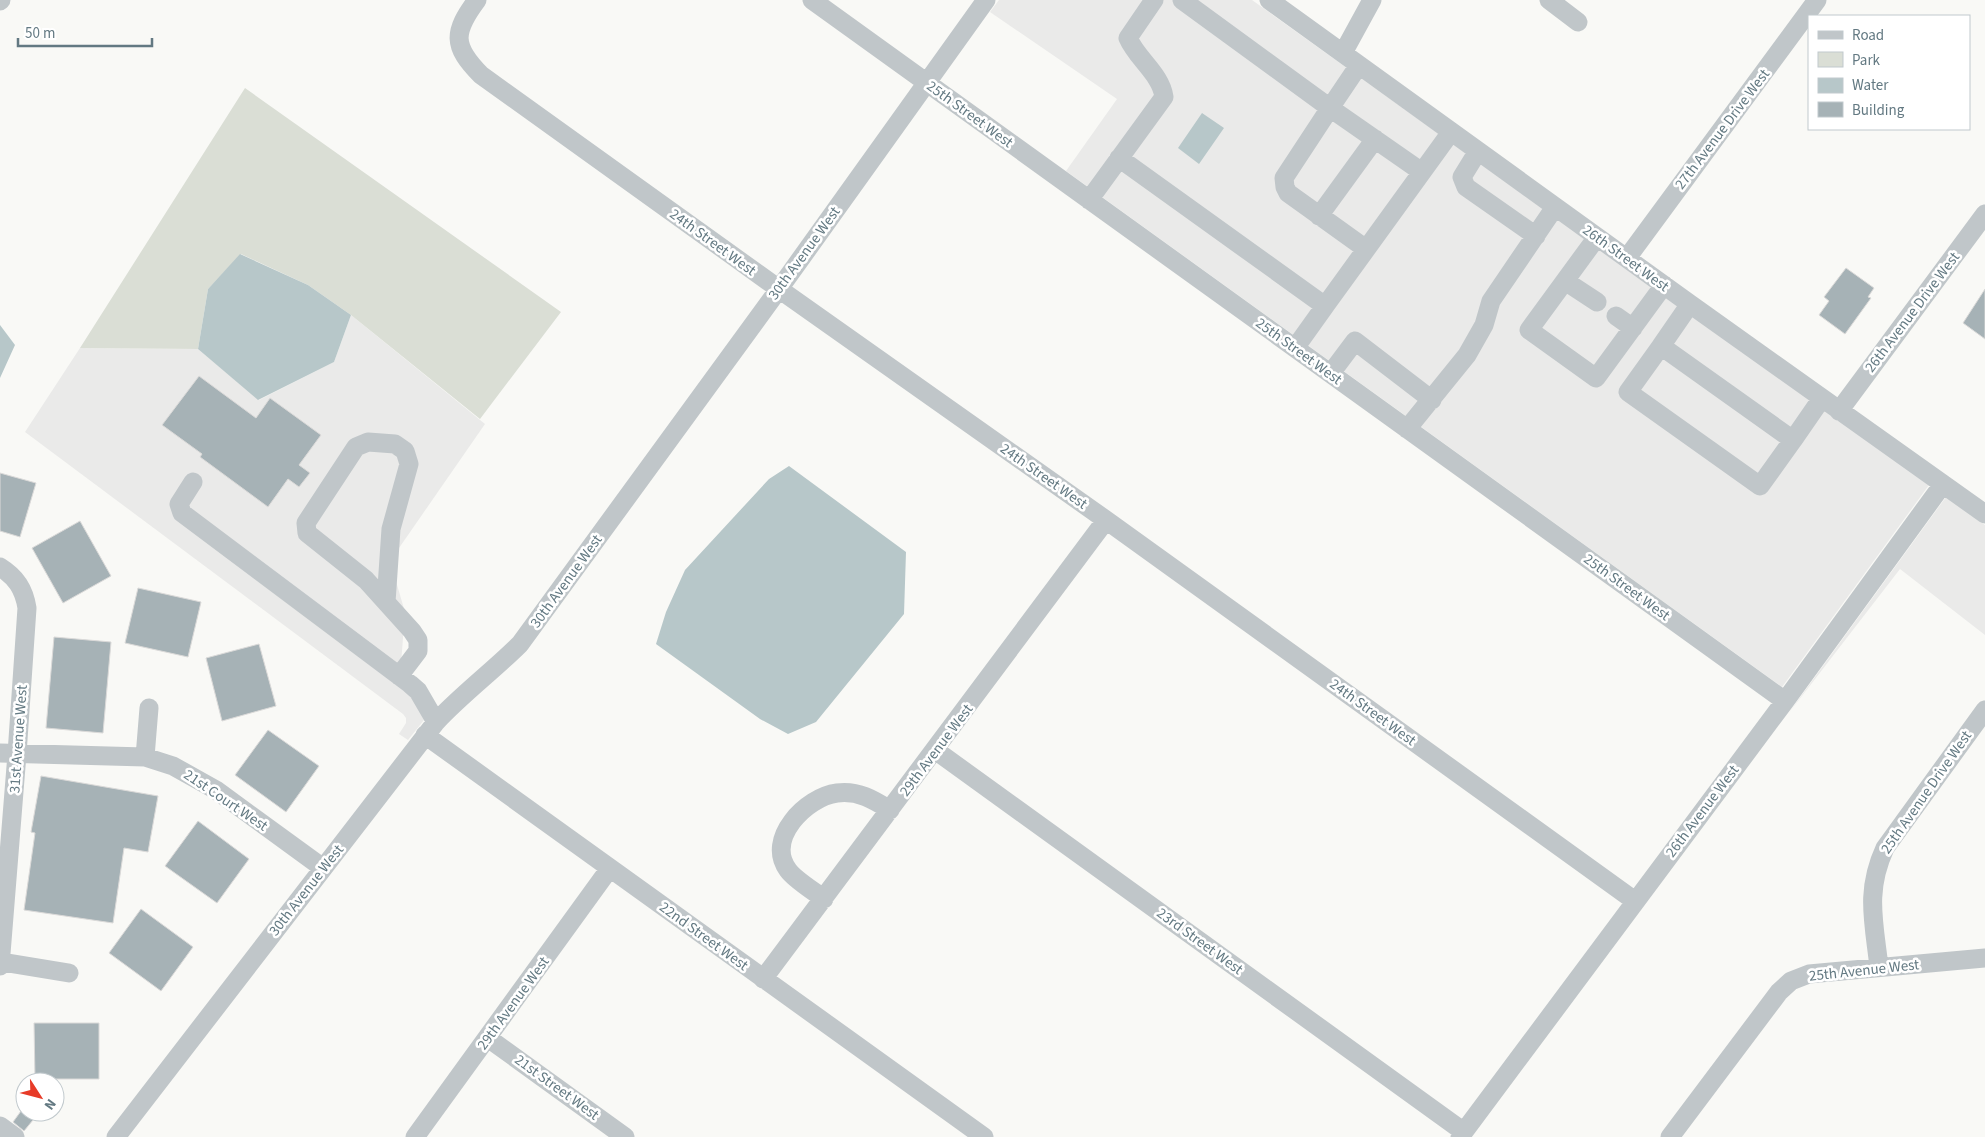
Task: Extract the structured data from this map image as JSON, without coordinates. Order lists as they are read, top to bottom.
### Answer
{
  "streets": {
    "street": [
      "25th Street West",
      "27th Avenue Drive West",
      "24th Street West",
      "30th Avenue West",
      "26th Street West",
      "26th Avenue Drive West",
      "31st Avenue West",
      "29th Avenue West",
      "25th Avenue Drive West",
      "21st Court West",
      "26th Avenue West",
      "22nd Street West",
      "23rd Street West",
      "25th Avenue West",
      "21st Street West"
    ]
  },
  "crossings": [
    ["25th Street West", "30th Avenue West"],
    ["25th Street West", "26th Avenue West"],
    ["27th Avenue Drive West", "26th Street West"],
    ["24th Street West", "30th Avenue West"],
    ["24th Street West", "29th Avenue West"],
    ["24th Street West", "26th Avenue West"],
    ["30th Avenue West", "21st Court West"],
    ["30th Avenue West", "22nd Street West"],
    ["26th Street West", "26th Avenue Drive West"],
    ["26th Street West", "26th Avenue West"],
    ["31st Avenue West", "21st Court West"],
    ["29th Avenue West", "22nd Street West"],
    ["29th Avenue West", "23rd Street West"],
    ["29th Avenue West", "21st Street West"],
    ["25th Avenue Drive West", "25th Avenue West"],
    ["26th Avenue West", "23rd Street West"]
  ],
  "legend": [
    "Road",
    "Park",
    "Water",
    "Building"
  ],
  "scale_bar": "50 m",
  "north": "bottom right"
}
